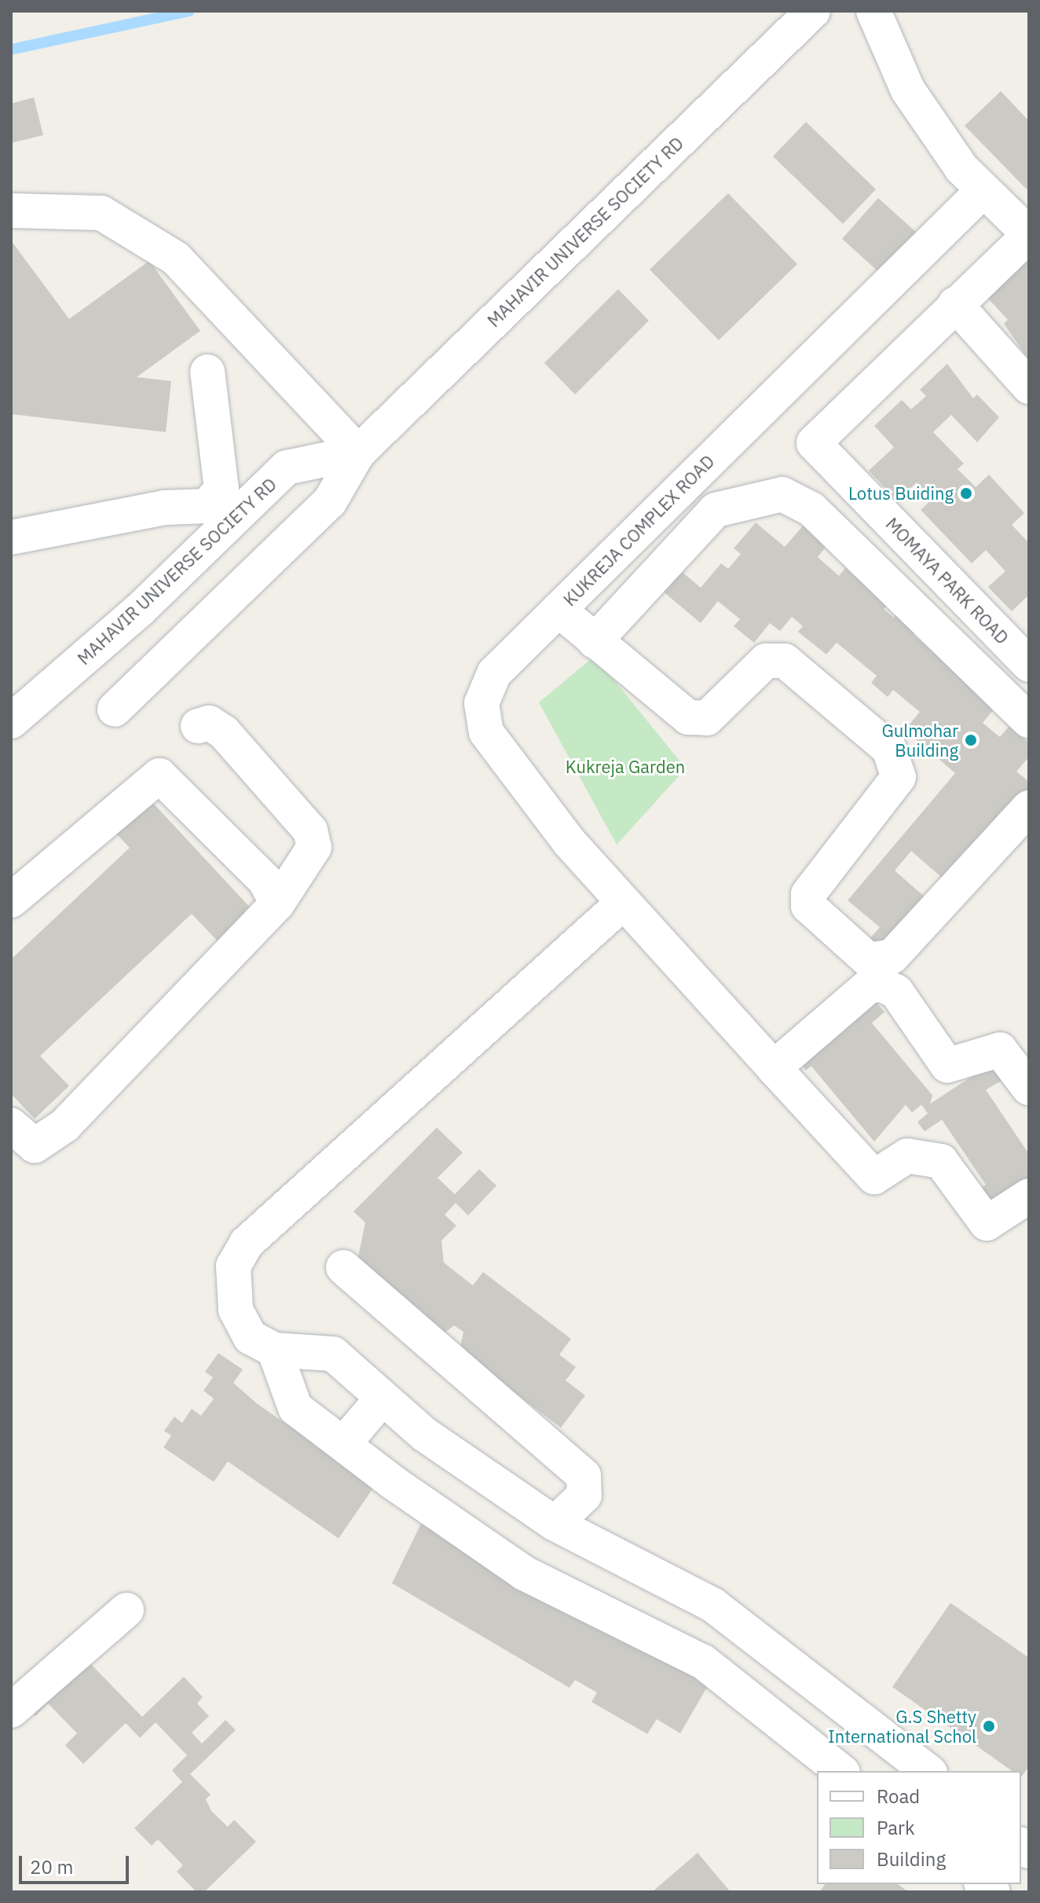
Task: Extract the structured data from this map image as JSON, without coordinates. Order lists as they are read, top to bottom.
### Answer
{
  "streets": {
    "street": ["MAHAVIR UNIVERSE SOCIETY RD", "KUKREJA COMPLEX ROAD", "MOMAYA PARK ROAD"]
  },
  "parks": ["Kukreja Garden"],
  "places": ["Lotus Buiding", "Gulmohar Building", "G.S Shetty International Schol"],
  "legend": ["Road", "Park", "Building"],
  "scale_bar": "20 m"
}
